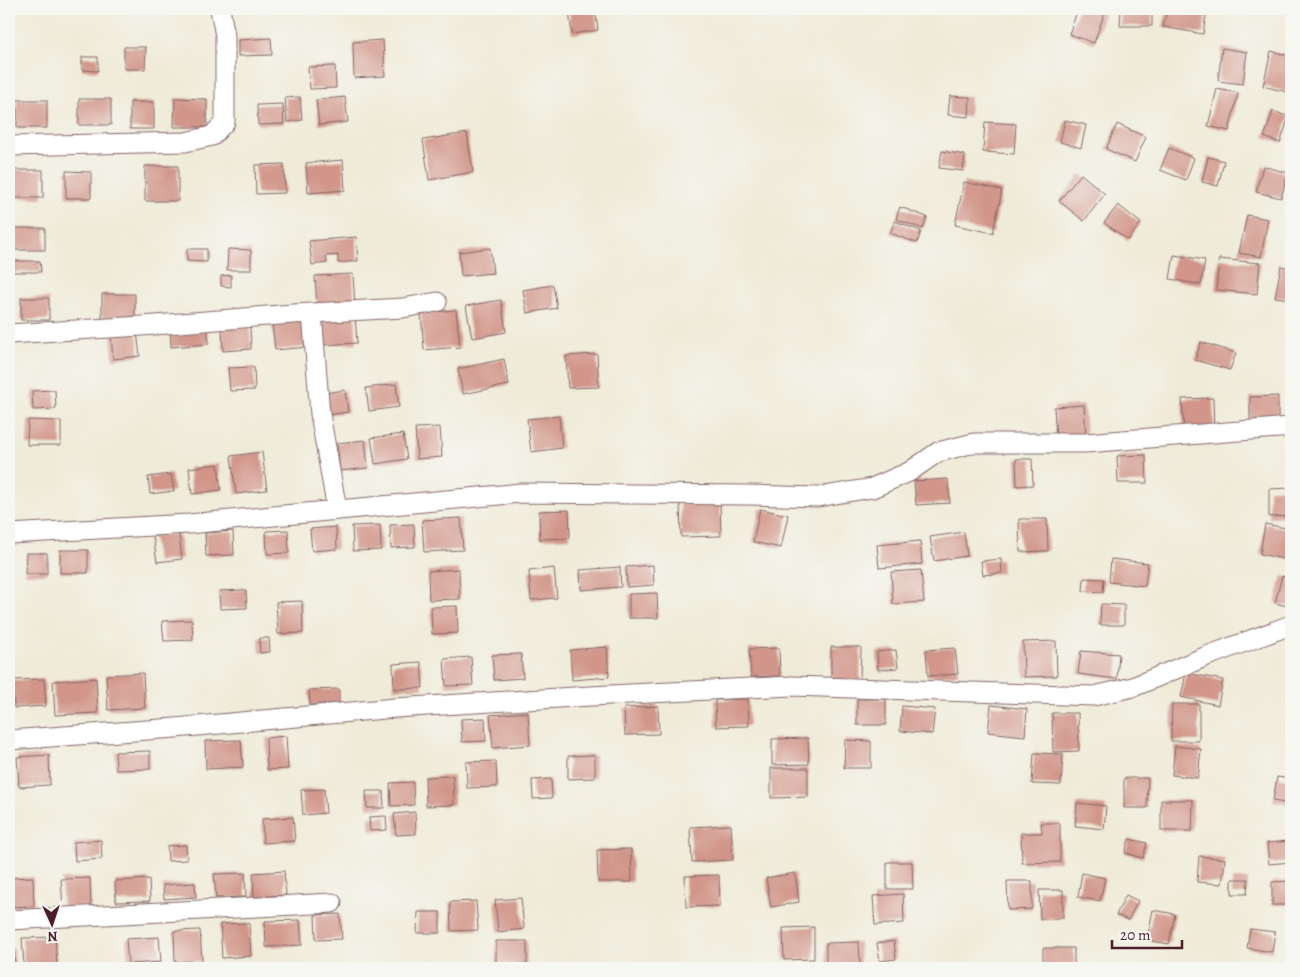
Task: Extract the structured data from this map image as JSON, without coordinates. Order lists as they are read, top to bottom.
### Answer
{
  "scale_bar": "20 m",
  "north": "bottom"
}
